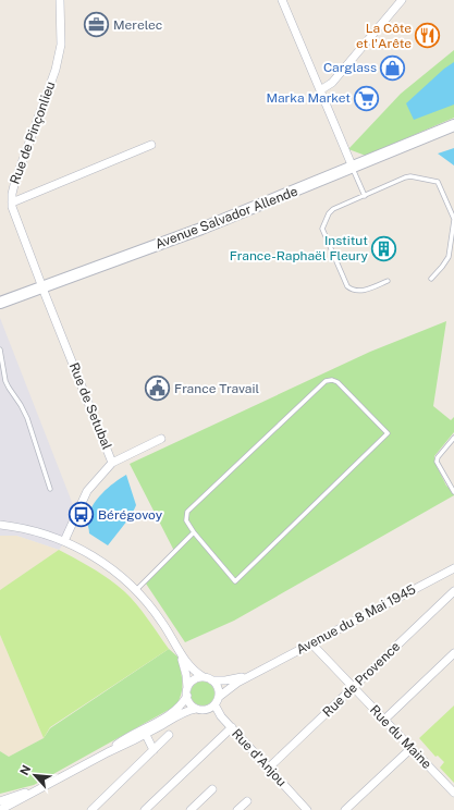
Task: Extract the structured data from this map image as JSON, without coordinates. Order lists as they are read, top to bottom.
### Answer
{
  "streets": {
    "street": [
      "Rue de Pinçonlieu",
      "Avenue Salvador Allende",
      "Rue de Setubal",
      "Avenue du 8 Mai 1945",
      "Rue de Provence",
      "Rue du Maine",
      "Rue d'Anjou"
    ]
  },
  "crossings": [
    ["Rue de Pinçonlieu", "Avenue Salvador Allende"],
    ["Rue de Pinçonlieu", "Rue de Setubal"],
    ["Avenue Salvador Allende", "Rue de Setubal"],
    ["Avenue du 8 Mai 1945", "Rue du Maine"],
    ["Avenue du 8 Mai 1945", "Rue d'Anjou"],
    ["Rue de Provence", "Rue du Maine"],
    ["Rue de Provence", "Rue d'Anjou"]
  ],
  "places": {
    "office": ["Merelec"],
    "restaurant": ["La Côte et l'Arête"],
    "shop": ["Carglass"],
    "supermarket": ["Marka Market"],
    "building": ["Institut France-Raphaël Fleury"],
    "public building": ["France Travail"],
    "bus stop": ["Bérégovoy"]
  },
  "north": "top left"
}
